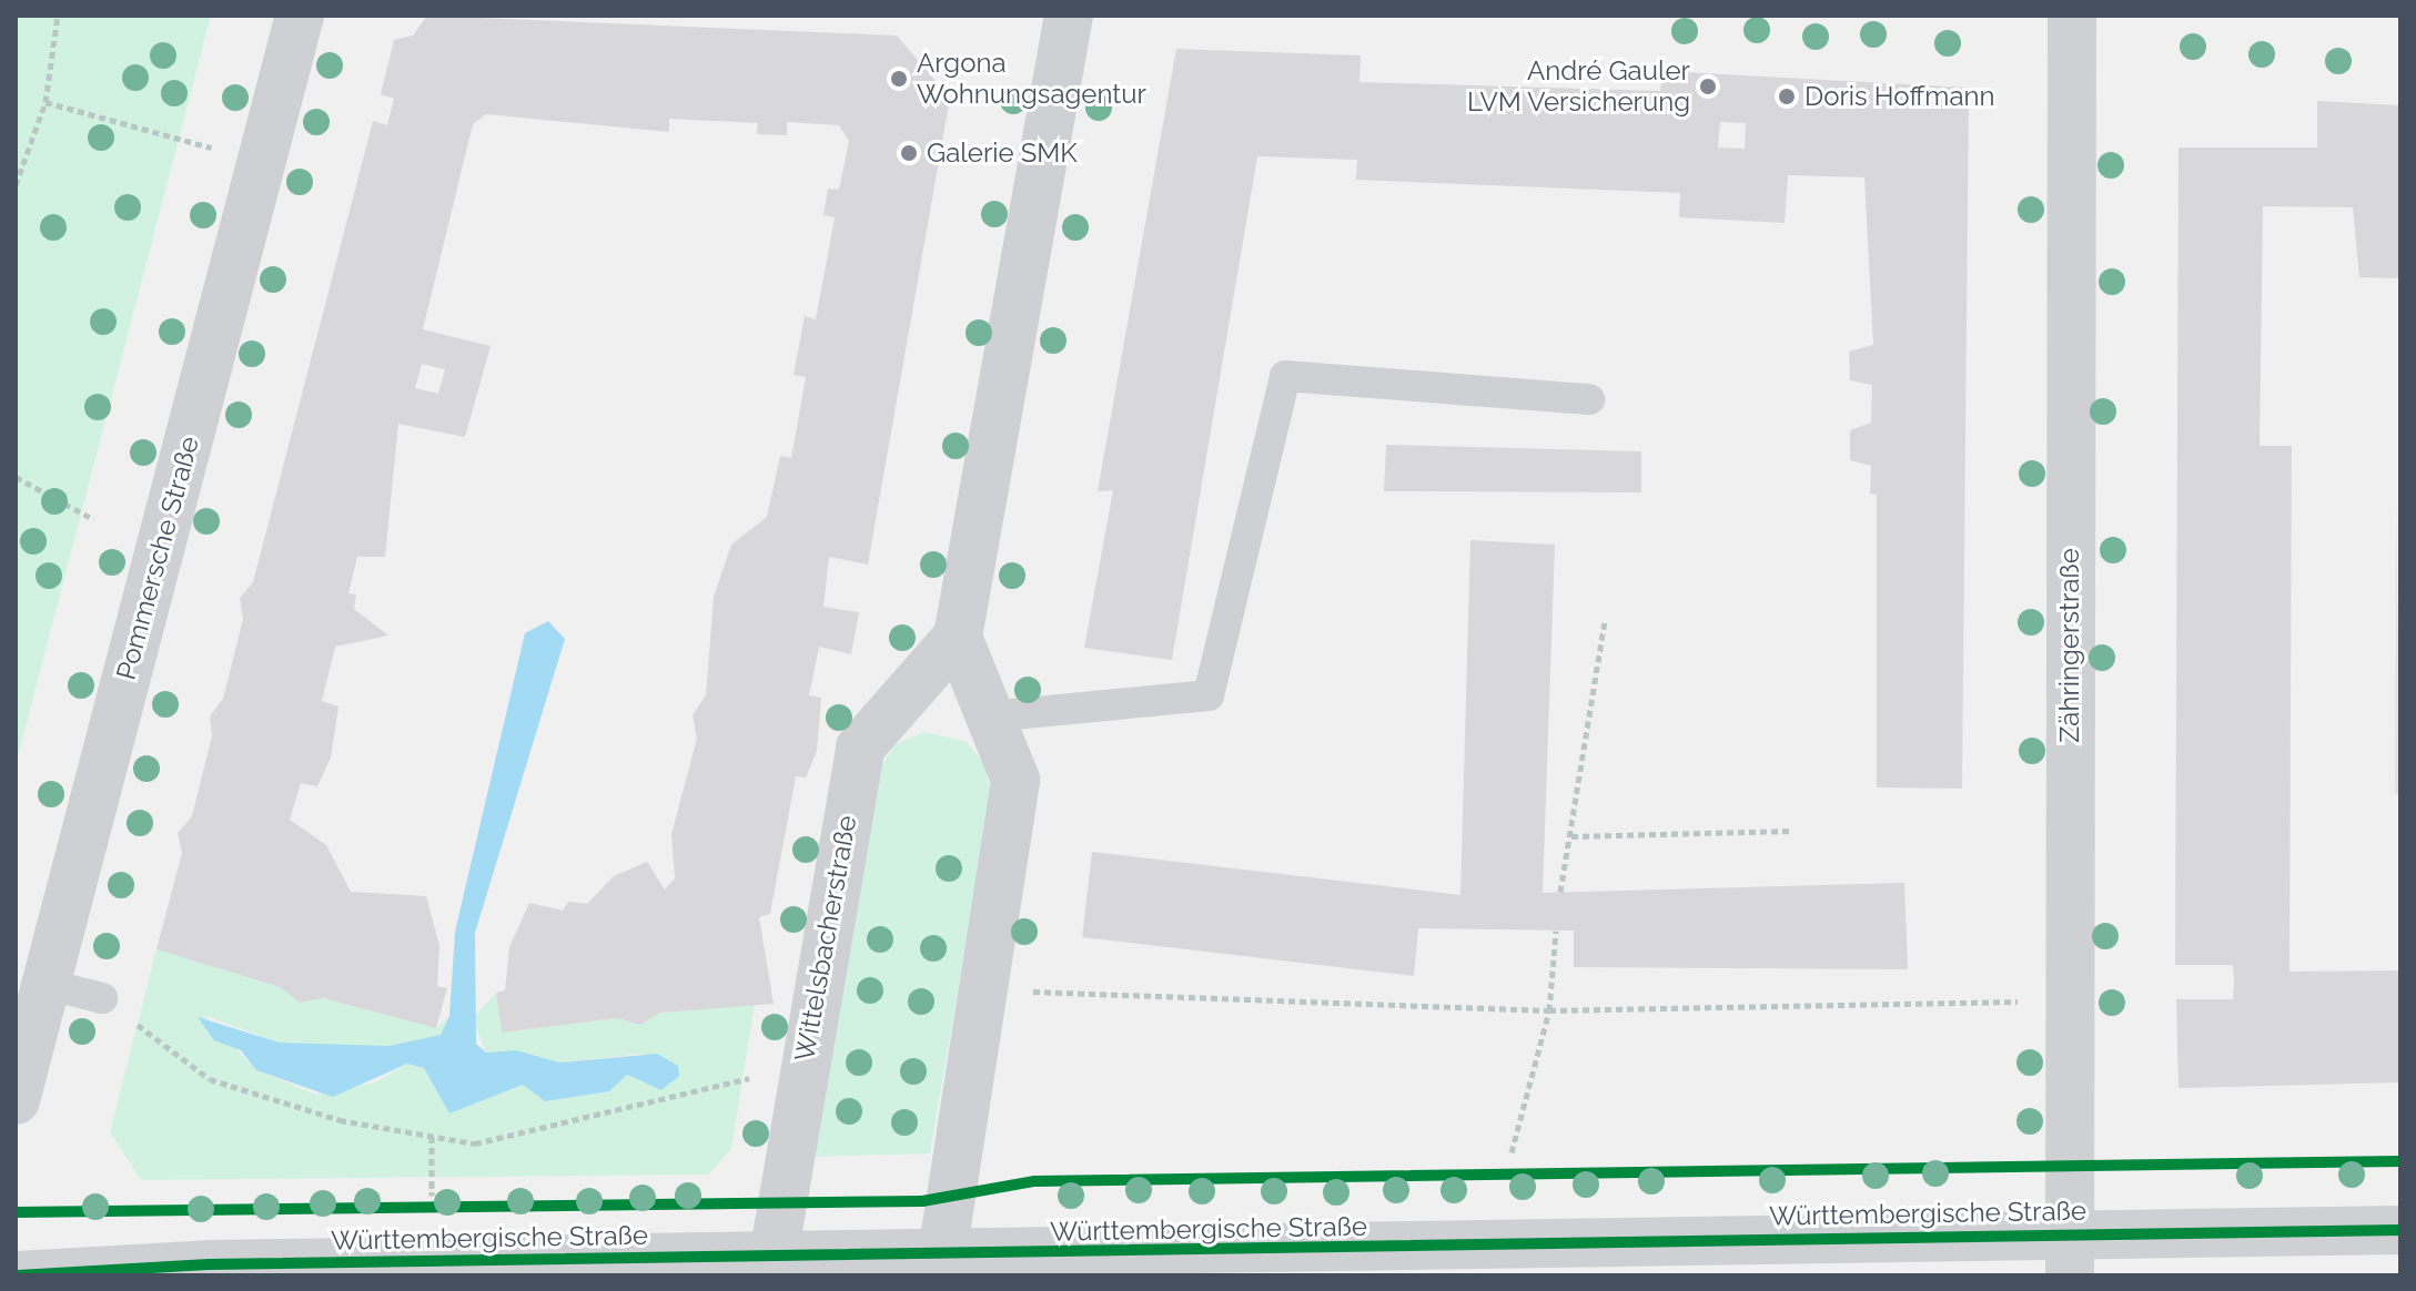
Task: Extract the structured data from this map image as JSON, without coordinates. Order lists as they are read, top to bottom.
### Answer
{
  "streets": {
    "street": [
      "Pommersche Straße",
      "Zähringerstraße",
      "Wittelsbacherstraße",
      "Württembergische Straße"
    ]
  },
  "crossings": [
    ["Zähringerstraße", "Württembergische Straße"],
    ["Wittelsbacherstraße", "Württembergische Straße"]
  ],
  "places": [
    "Argona Wohnungsagentur",
    "André Gauler LVM Versicherung",
    "Doris Hoffmann",
    "Galerie SMK"
  ]
}
